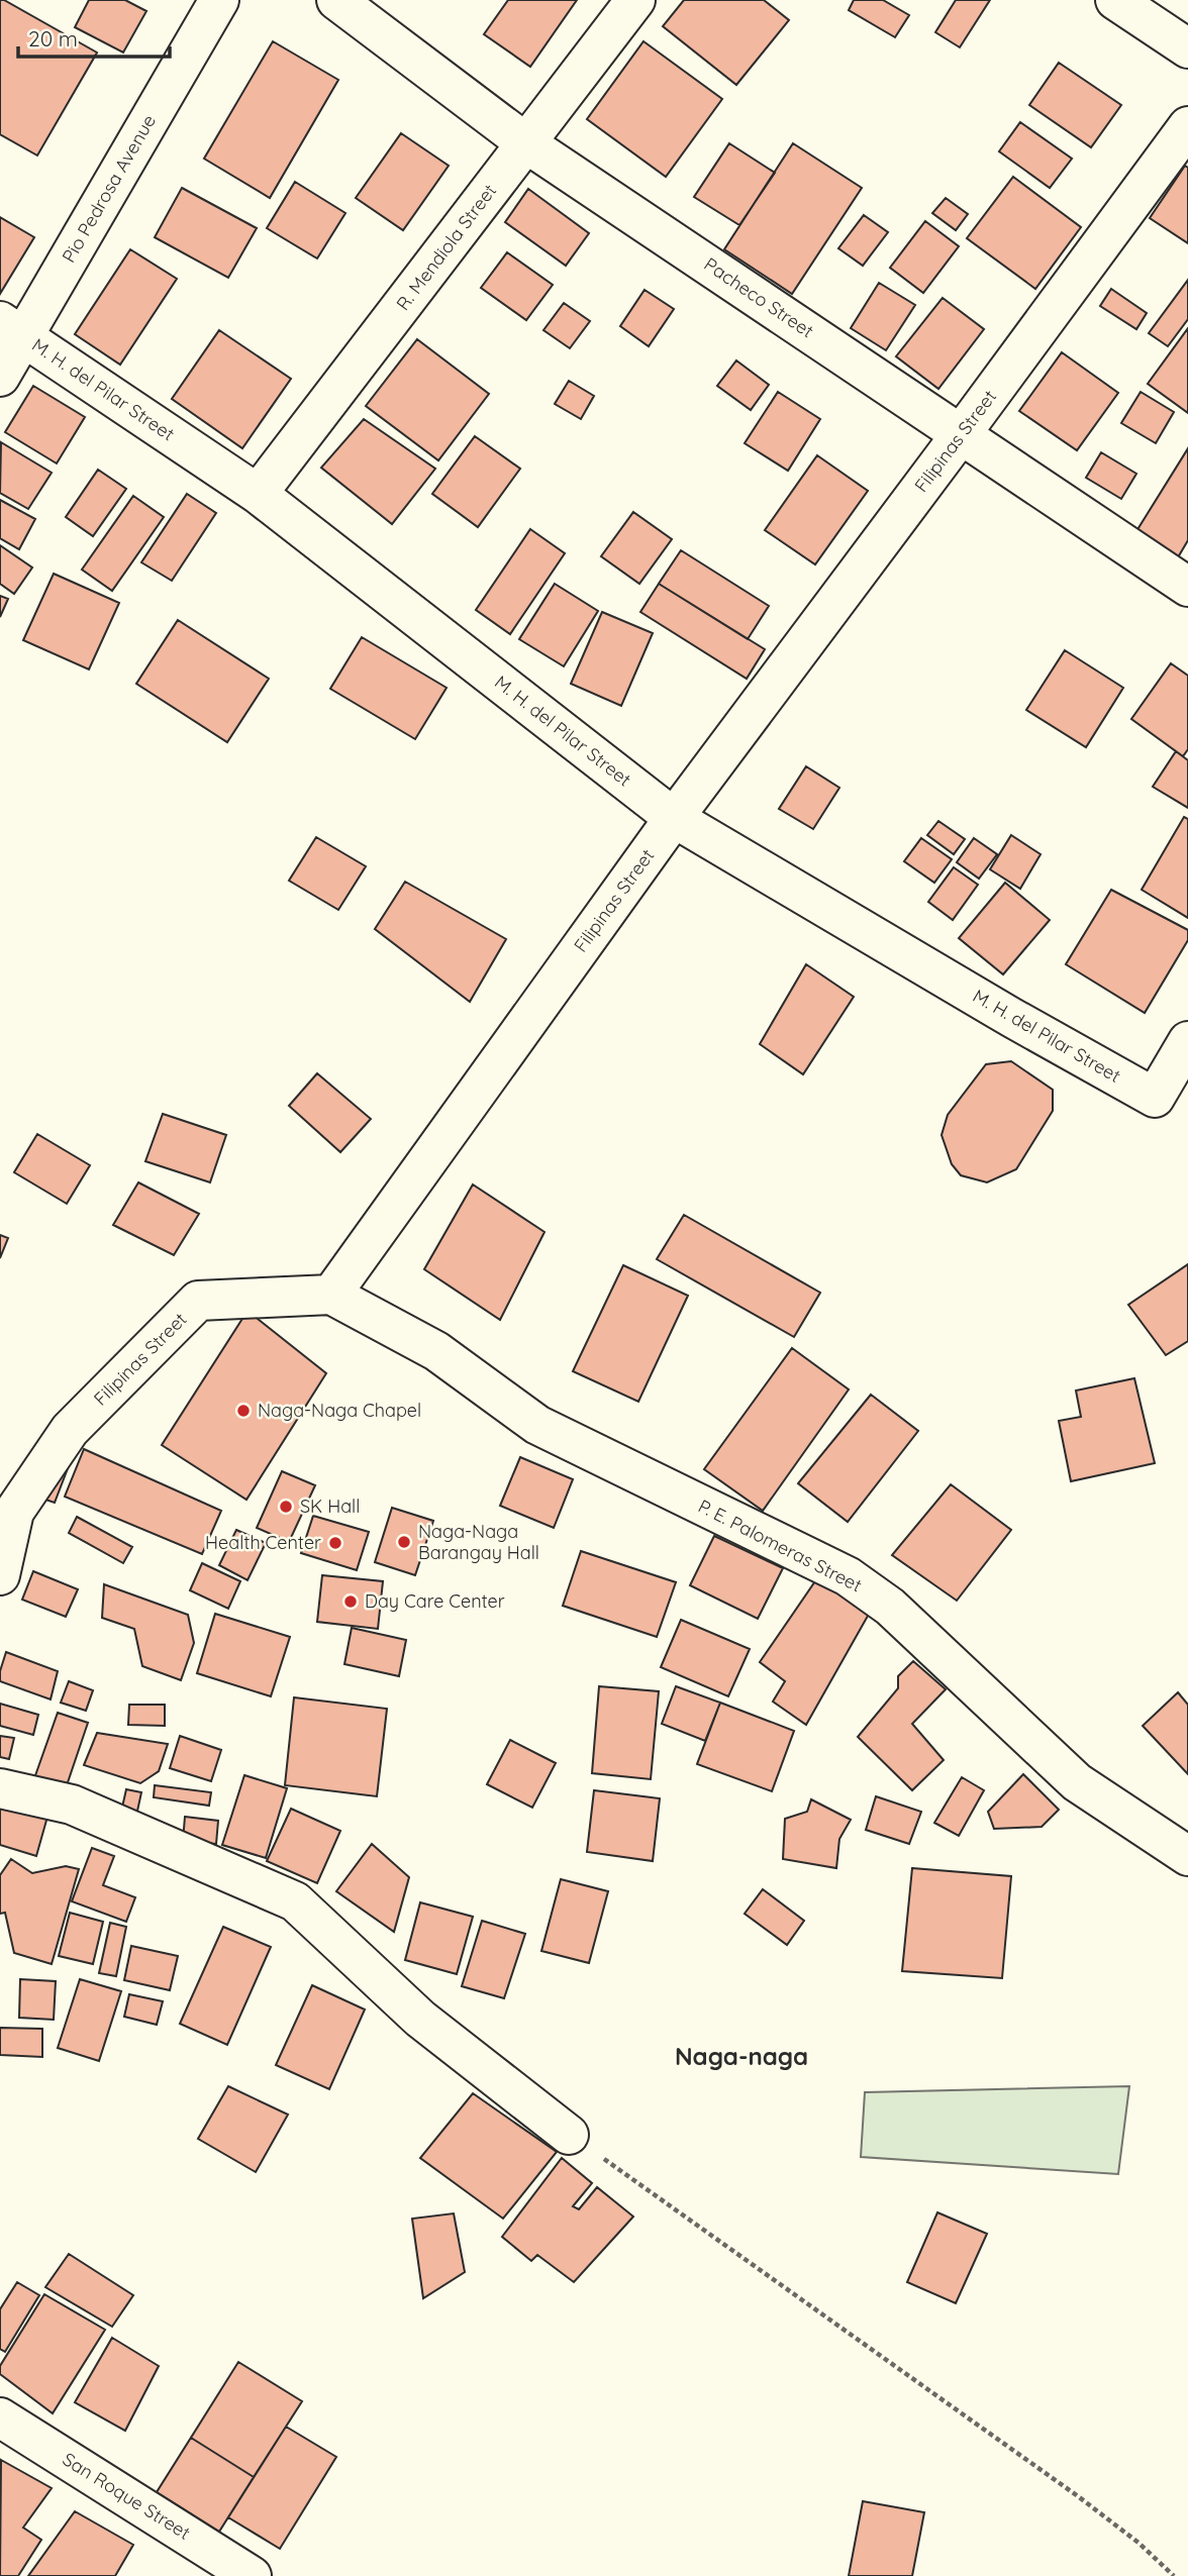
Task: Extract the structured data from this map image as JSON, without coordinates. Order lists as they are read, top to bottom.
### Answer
{
  "streets": {
    "street": [
      "Pio Pedrosa Avenue",
      "R. Mendiola Street",
      "Pacheco Street",
      "M. H. del Pilar Street",
      "Filipinas Street",
      "P. E. Palomeras Street",
      "San Roque Street"
    ]
  },
  "crossings": [
    ["Pio Pedrosa Avenue", "M. H. del Pilar Street"],
    ["R. Mendiola Street", "Pacheco Street"],
    ["R. Mendiola Street", "M. H. del Pilar Street"],
    ["Pacheco Street", "Filipinas Street"],
    ["M. H. del Pilar Street", "Filipinas Street"],
    ["Filipinas Street", "P. E. Palomeras Street"]
  ],
  "districts": ["Naga-naga"],
  "places": [
    "Naga-Naga Chapel",
    "SK Hall",
    "Naga-Naga Barangay Hall",
    "Health Center",
    "Day Care Center"
  ],
  "scale_bar": "20 m"
}
